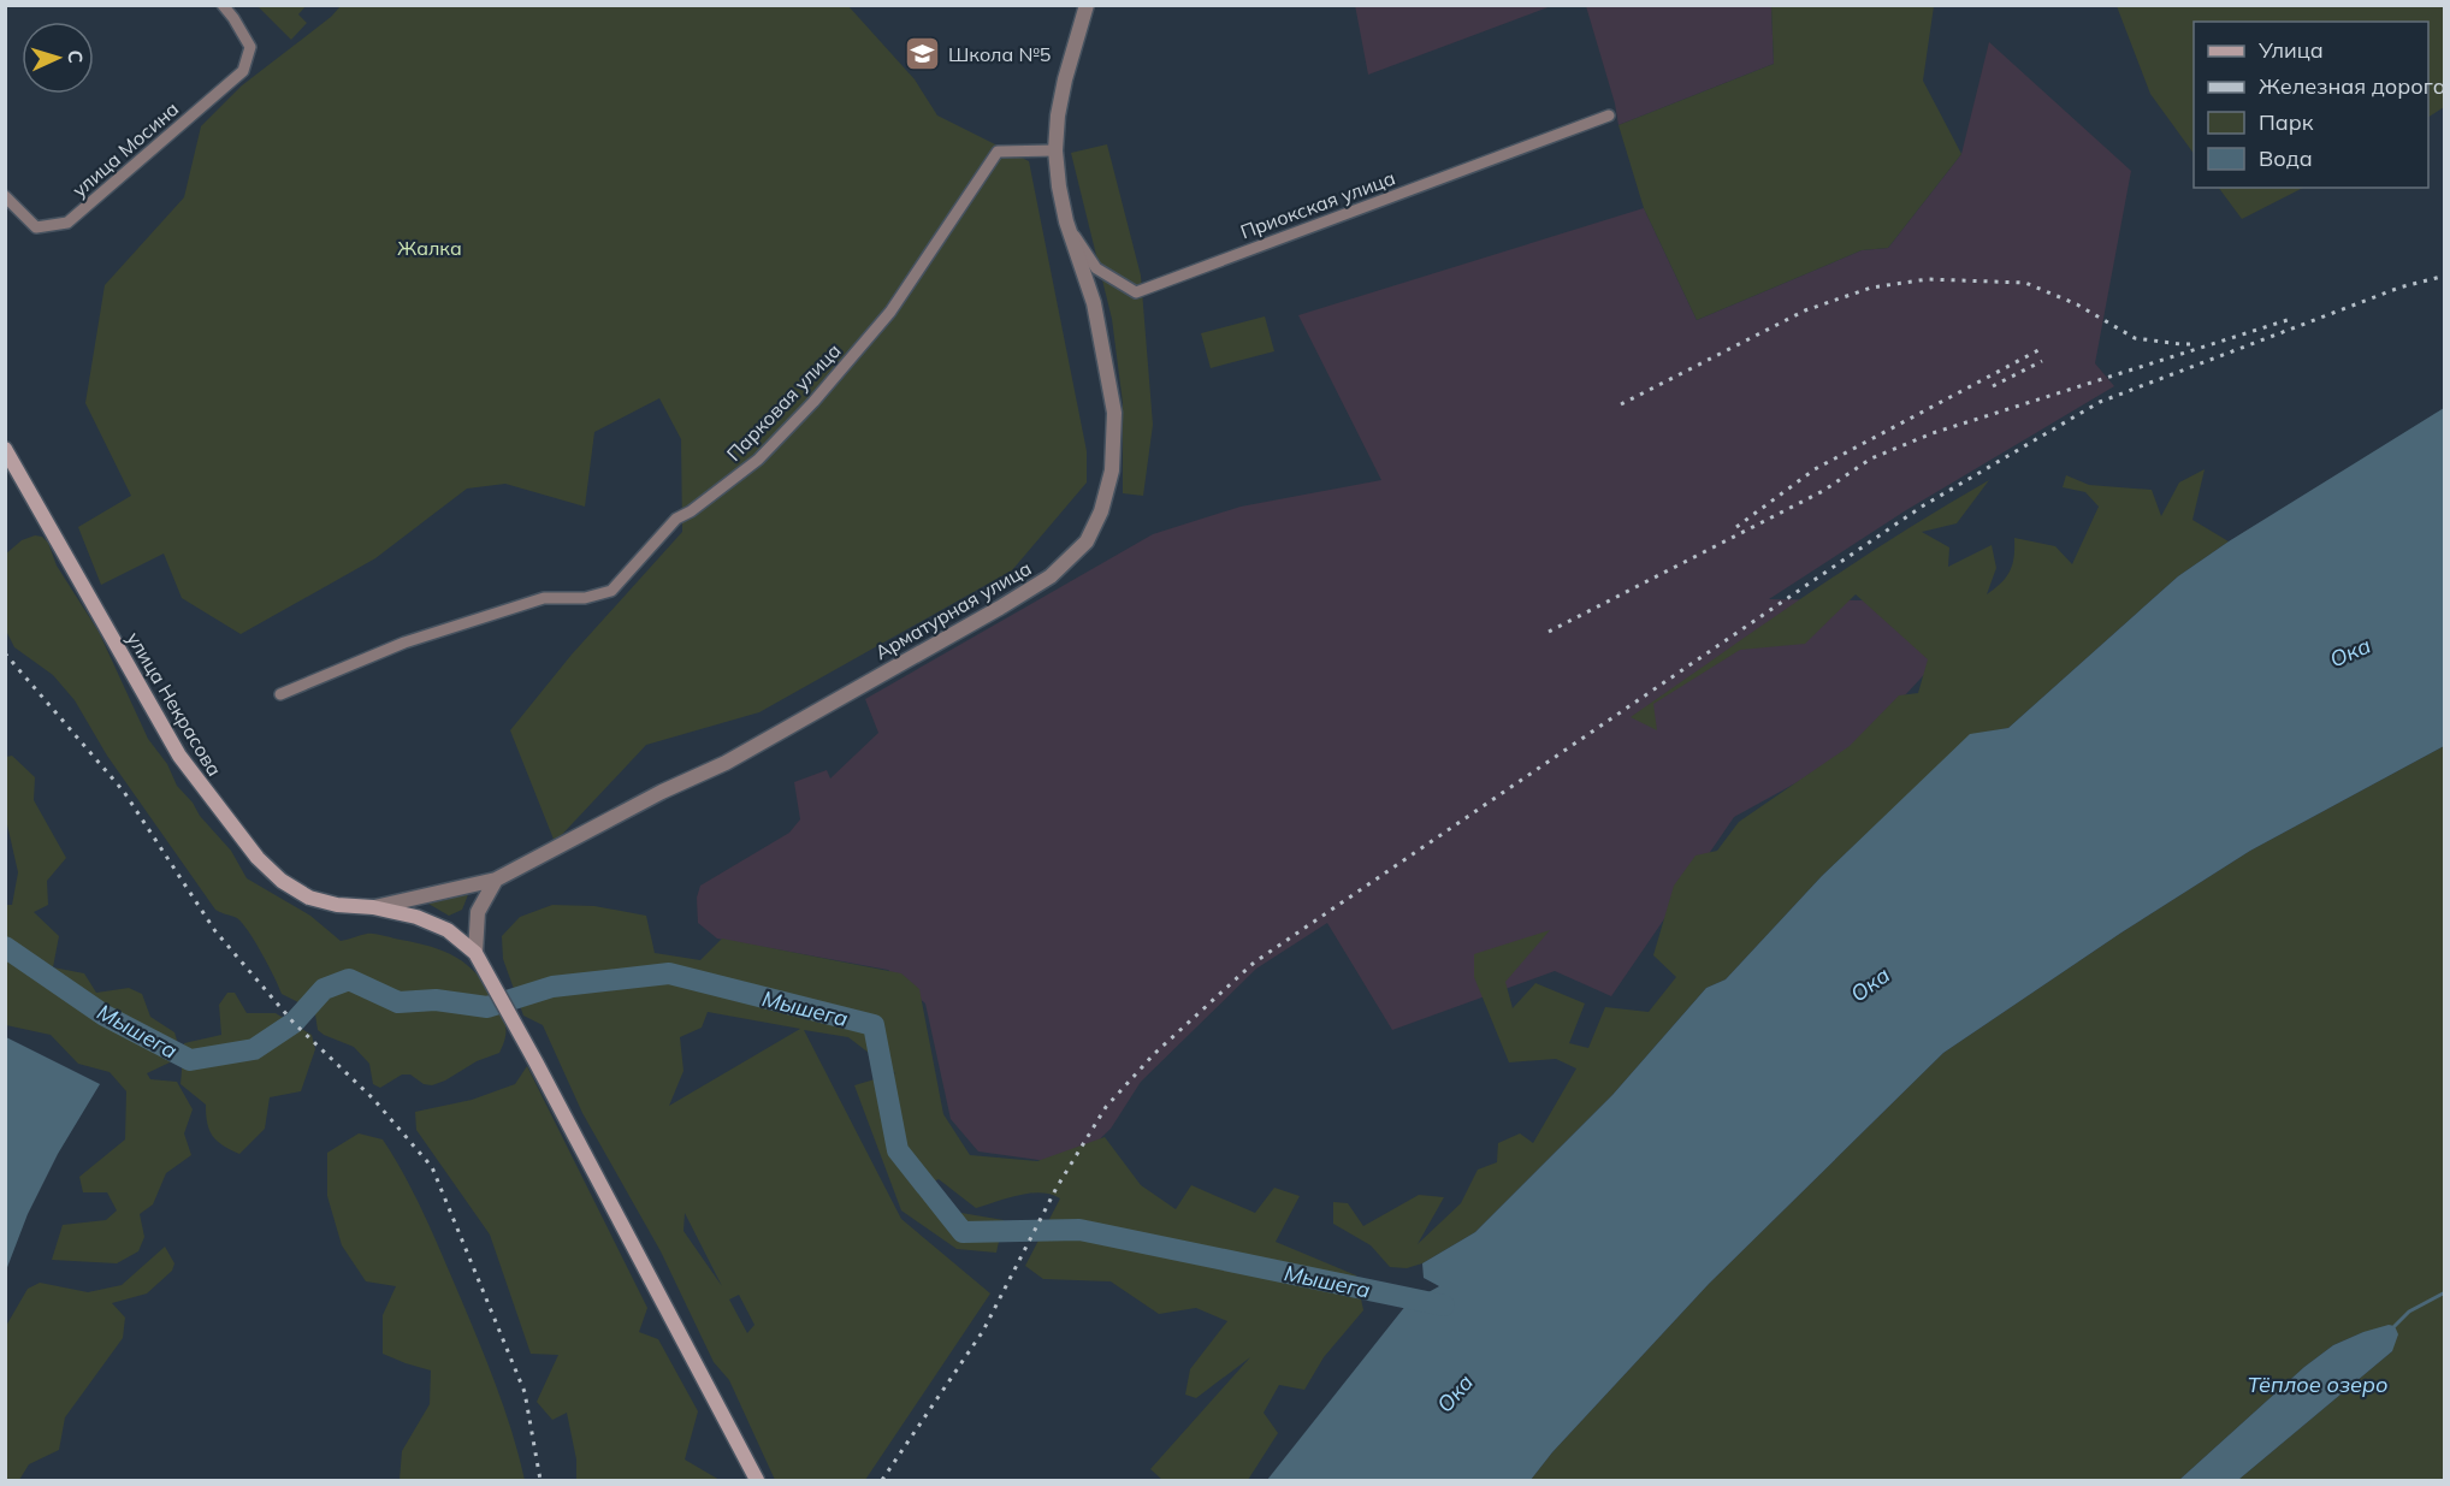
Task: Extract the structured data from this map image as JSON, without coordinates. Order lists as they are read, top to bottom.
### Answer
{
  "streets": {
    "main road": ["улица Некрасова"],
    "street": [
      "улица Мосина",
      "Приокская улица",
      "Парковая улица",
      "Арматурная улица"
    ]
  },
  "crossings": [
    ["Приокская улица", "Арматурная улица"],
    ["Парковая улица", "Арматурная улица"],
    ["Арматурная улица", "улица Некрасова"]
  ],
  "water": ["Ока", "Мышега", "Тёплое озеро"],
  "parks": ["Жалка"],
  "places": {
    "school or university": ["Школа №5"]
  },
  "legend": [
    "Улица",
    "Железная дорога",
    "Парк",
    "Вода"
  ],
  "north": "right"
}
